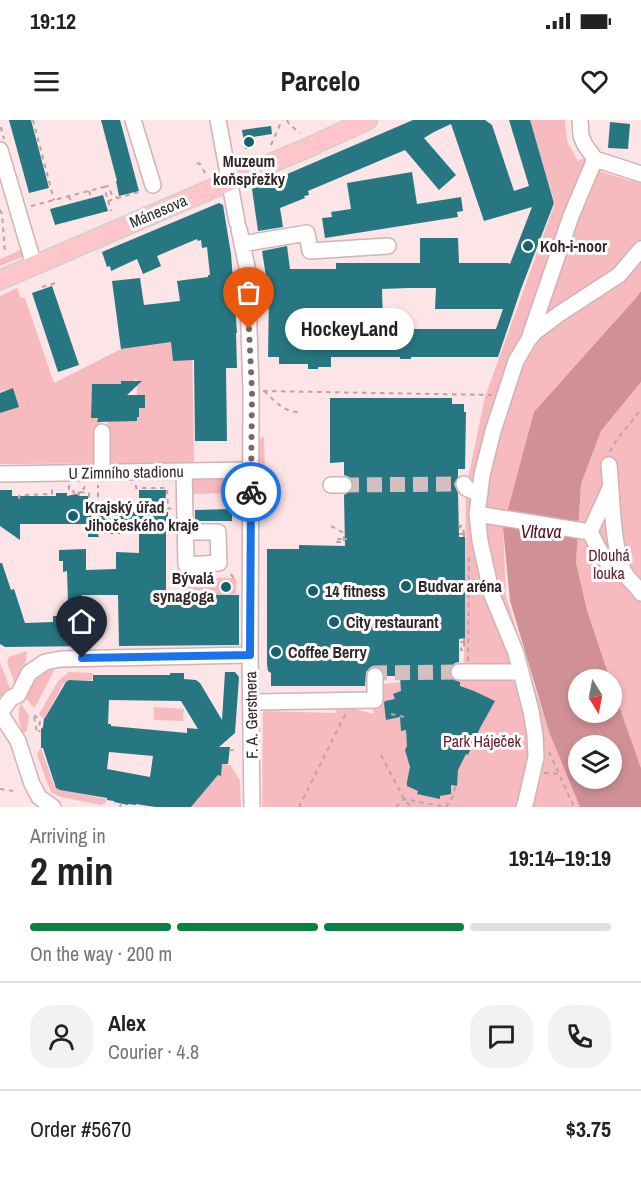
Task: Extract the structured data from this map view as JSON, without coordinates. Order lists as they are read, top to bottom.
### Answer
{
  "streets": {
    "main road": ["Mánesova"],
    "street": ["U Zimního stadionu", "F. A. Gerstnera"]
  },
  "crossings": [
    ["Mánesova", "F. A. Gerstnera"],
    ["U Zimního stadionu", "F. A. Gerstnera"]
  ],
  "water": ["Vltava"],
  "parks": ["Dlouhá louka", "Park Háječek"],
  "places": [
    "Muzeum koňspřežky",
    "Koh-i-noor",
    "HockeyLand",
    "Krajský úřad Jihočeského kraje",
    "Budvar aréna",
    "Bývalá synagoga",
    "14 fitness",
    "City restaurant",
    "Coffee Berry"
  ],
  "north": "bottom",
  "page": {
    "status": "19:12",
    "header": "Parcelo",
    "bubble": "HockeyLand",
    "heading": ["2 min", "Arriving in", "19:14–19:19"],
    "panel": [
      "Alex",
      "Courier · 4.8",
      "Order #5670",
      "$3.75"
    ],
    "bar": "On the way · 200 m"
  }
}
